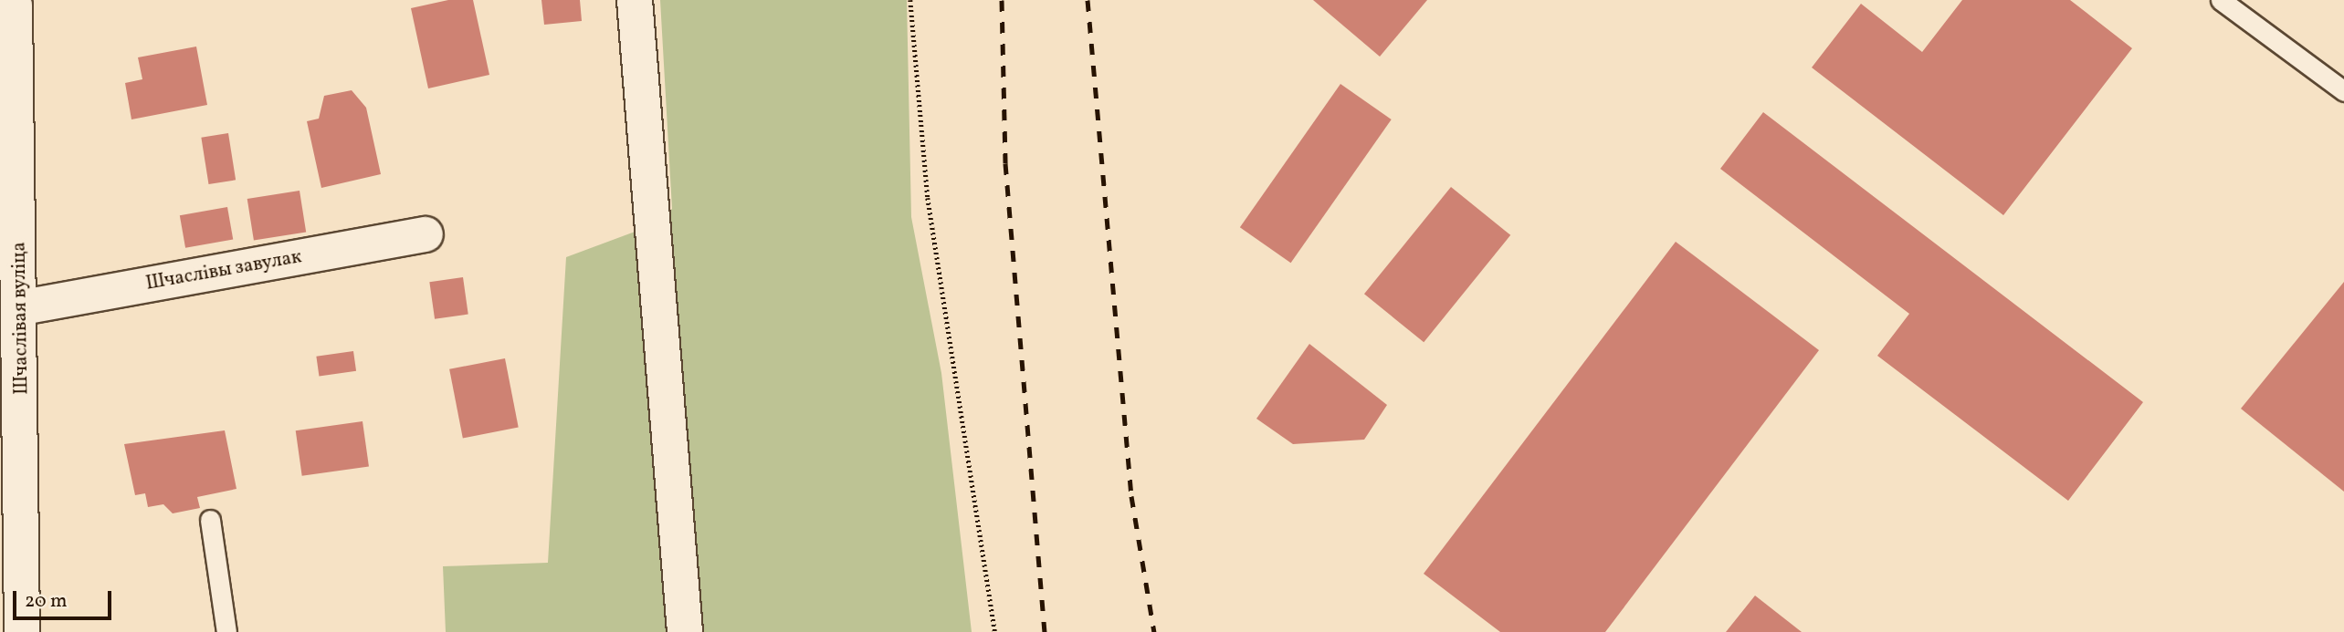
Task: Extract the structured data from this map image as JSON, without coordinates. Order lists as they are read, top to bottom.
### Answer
{
  "streets": {
    "street": ["Шчаслівы завулак", "Шчаслівая вуліца"]
  },
  "crossings": [
    ["Шчаслівы завулак", "Шчаслівая вуліца"]
  ],
  "scale_bar": "20 m"
}
